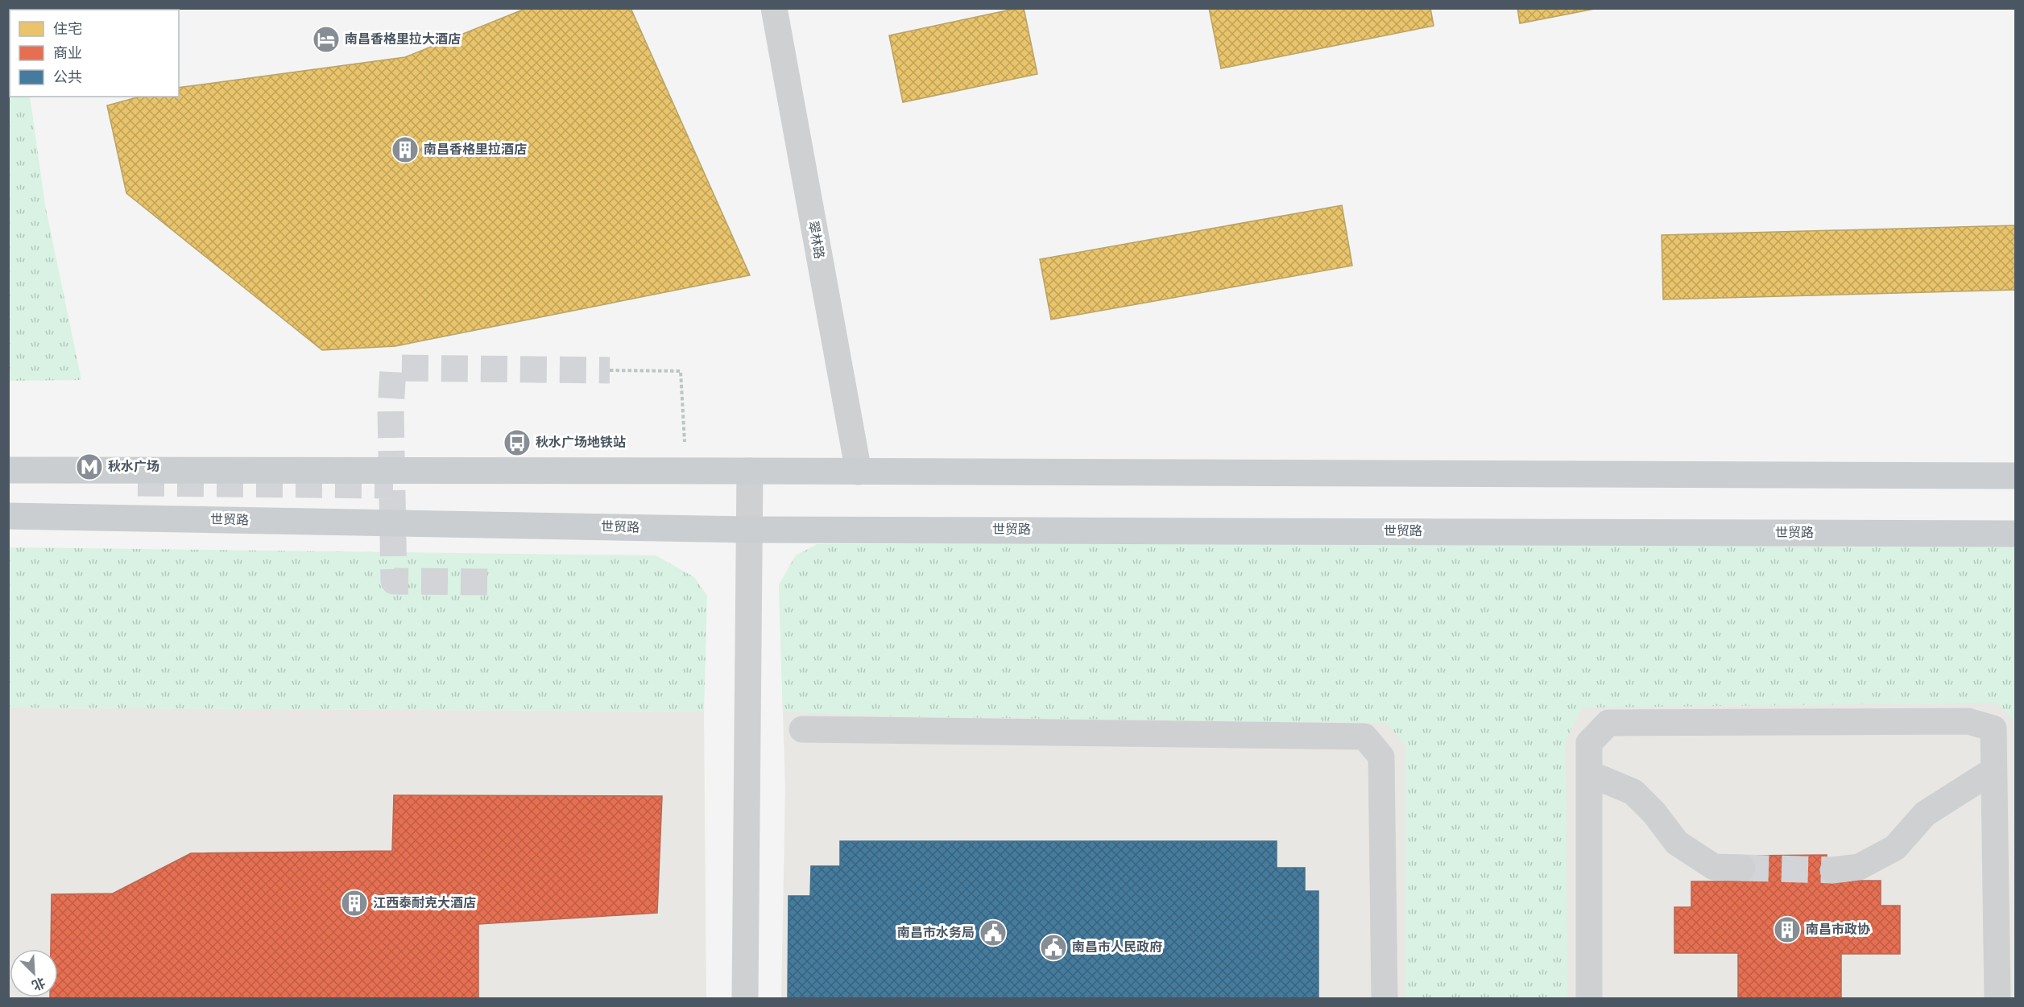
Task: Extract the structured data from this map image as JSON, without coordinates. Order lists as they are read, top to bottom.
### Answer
{
  "streets": {
    "main road": ["世贸路"],
    "street": ["翠林路"]
  },
  "places": {
    "hotel": ["南昌香格里拉大酒店"],
    "building": ["南昌香格里拉酒店", "江西泰耐克大酒店", "南昌市政协"],
    "bus stop": ["秋水广场地铁站"],
    "metro station": ["秋水广场"],
    "public building": ["南昌市水务局", "南昌市人民政府"]
  },
  "legend": ["住宅", "商业", "公共"],
  "north": "bottom right"
}
